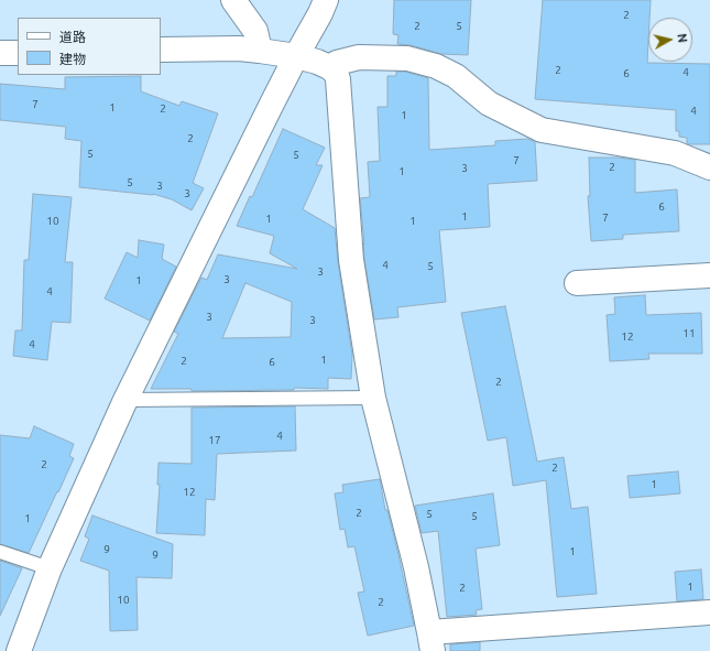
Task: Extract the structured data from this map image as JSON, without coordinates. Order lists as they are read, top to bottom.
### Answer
{
  "house_numbers": [
    "2",
    "2",
    "5",
    "2",
    "4",
    "6",
    "7",
    "1",
    "2",
    "4",
    "1",
    "2",
    "5",
    "5",
    "7",
    "2",
    "3",
    "1",
    "5",
    "3",
    "3",
    "6",
    "1",
    "7",
    "1",
    "10",
    "1",
    "4",
    "5",
    "3",
    "3",
    "1",
    "4",
    "3",
    "3",
    "11",
    "12",
    "4",
    "1",
    "2",
    "6",
    "2",
    "4",
    "17",
    "2",
    "2",
    "1",
    "12",
    "2",
    "5",
    "5",
    "1",
    "9",
    "1",
    "9",
    "1",
    "2",
    "10",
    "2"
  ],
  "legend": ["道路", "建物"],
  "north": "right"
}
